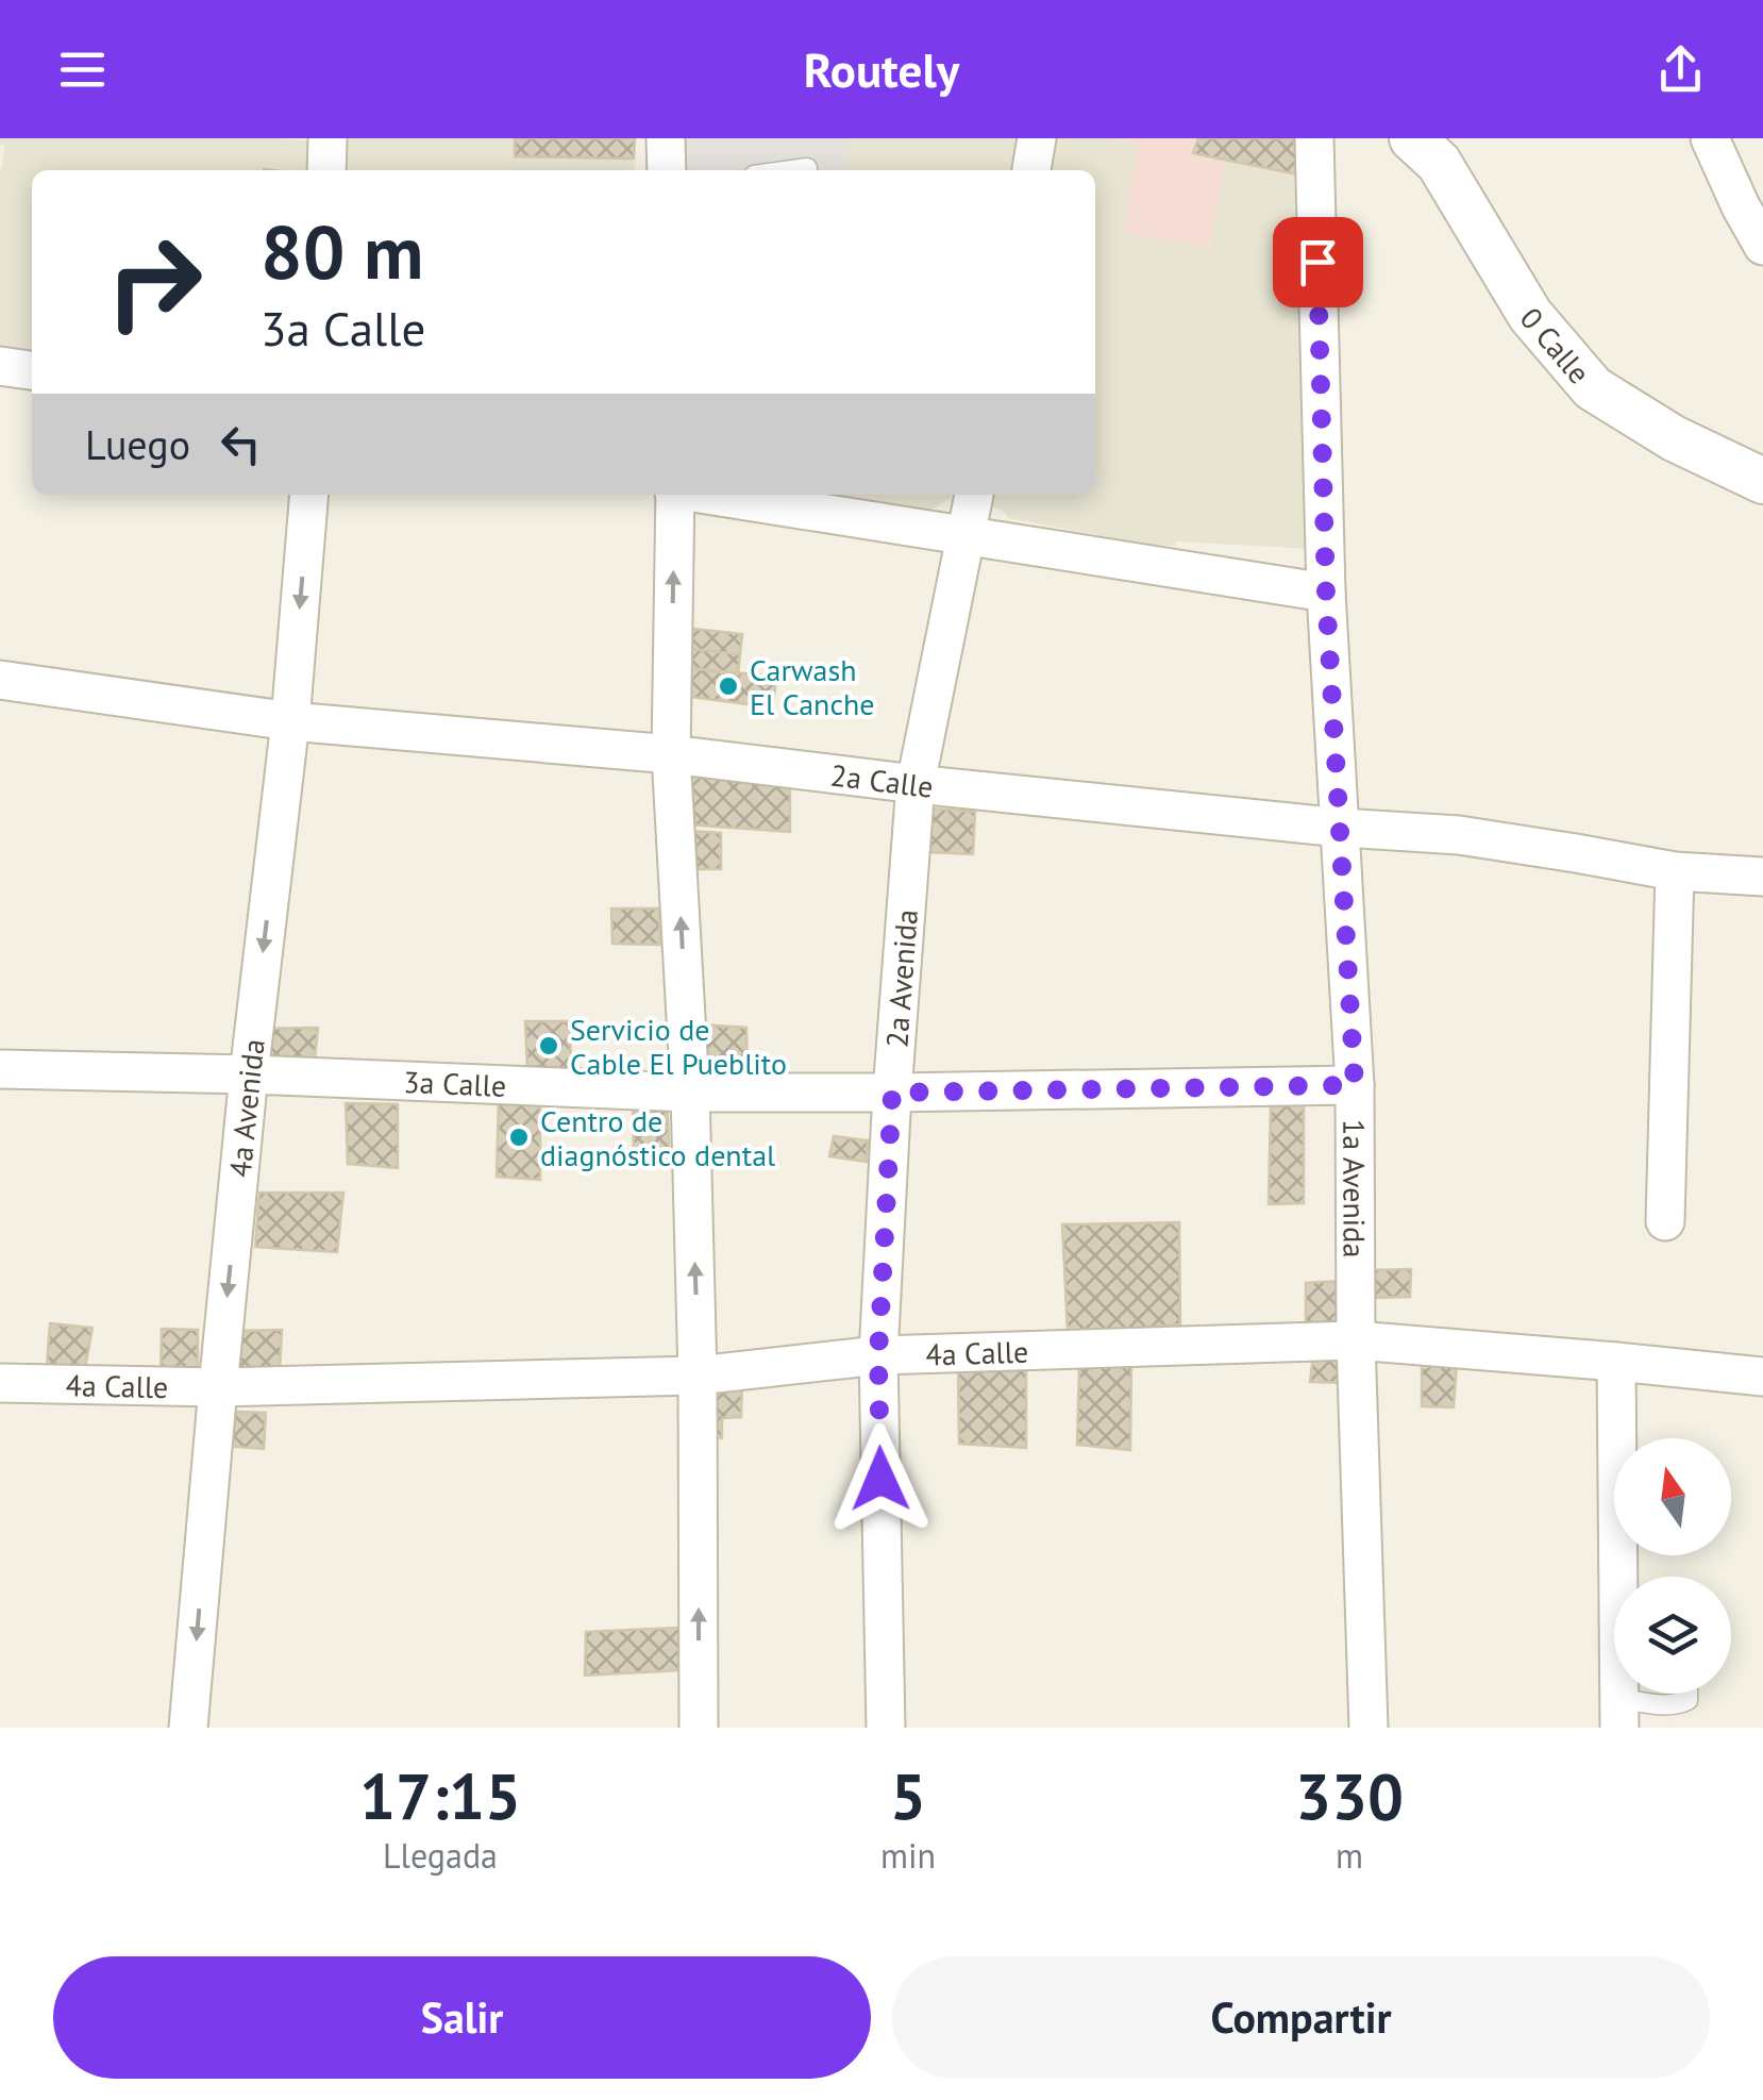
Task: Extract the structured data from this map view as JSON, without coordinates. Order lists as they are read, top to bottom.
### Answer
{
  "streets": {
    "street": [
      "0 Calle",
      "2a Calle",
      "2a Avenida",
      "3a Calle",
      "4a Avenida",
      "1a Avenida",
      "4a Calle"
    ]
  },
  "crossings": [
    ["2a Calle", "2a Avenida"],
    ["2a Calle", "4a Avenida"],
    ["2a Calle", "1a Avenida"],
    ["2a Avenida", "3a Calle"],
    ["2a Avenida", "4a Calle"],
    ["3a Calle", "4a Avenida"],
    ["3a Calle", "1a Avenida"],
    ["4a Avenida", "4a Calle"],
    ["1a Avenida", "4a Calle"]
  ],
  "one_way": ["4a Avenida"],
  "places": ["Carwash El Canche", "Servicio de Cable El Pueblito", "Centro de diagnóstico dental"],
  "north": "top",
  "page": {
    "header": "Routely",
    "turn": ["80 m", "3a Calle"],
    "then": "Luego",
    "eta": [
      "17:15",
      "Llegada",
      "5",
      "min",
      "330",
      "m"
    ],
    "buttons": ["Salir", "Compartir"]
  }
}
